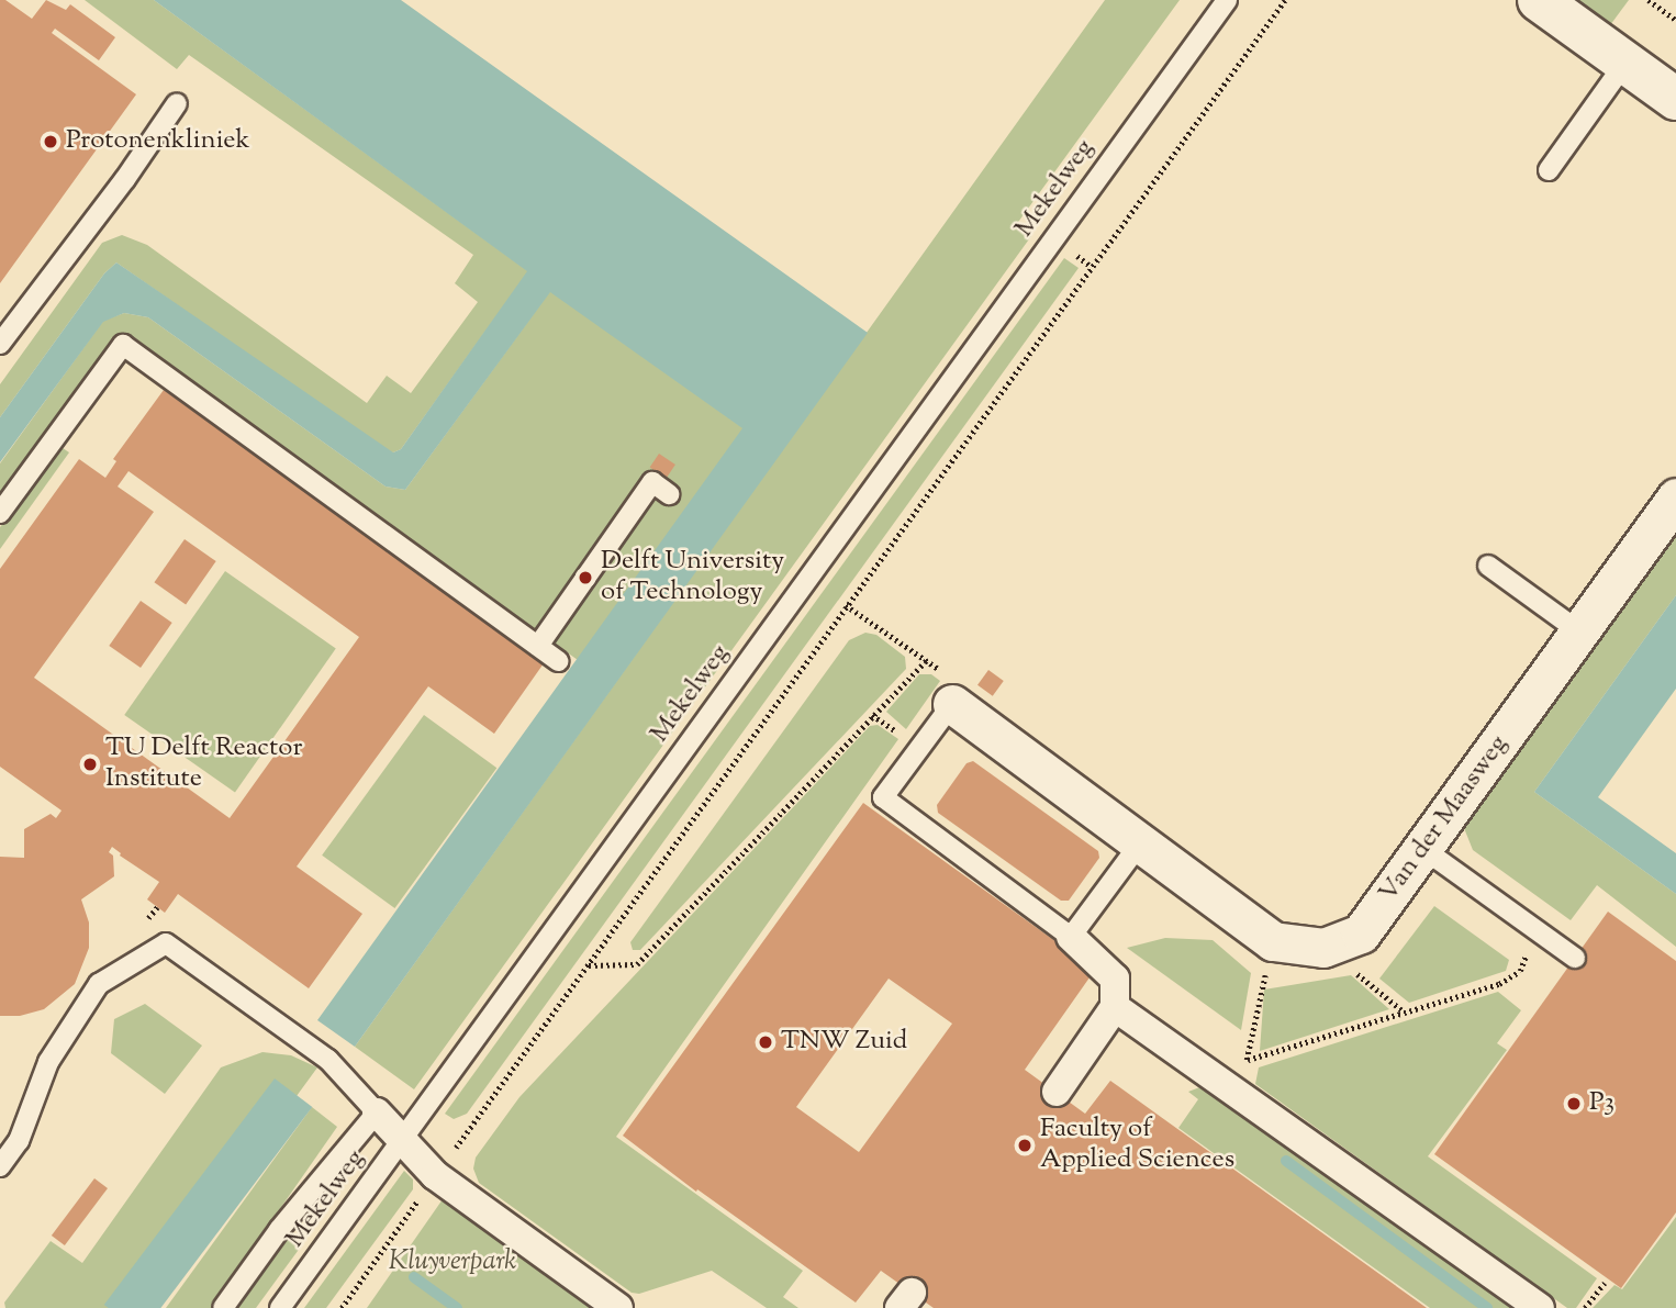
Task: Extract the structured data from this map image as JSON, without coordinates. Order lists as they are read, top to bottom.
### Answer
{
  "streets": {
    "street": ["Van der Maasweg"],
    "lane": ["Mekelweg"]
  },
  "parks": ["Kluyverpark"],
  "places": [
    "Protonenkliniek",
    "Delft University of Technology",
    "TU Delft Reactor Institute",
    "TNW Zuid",
    "P3",
    "Faculty of Applied Sciences"
  ]
}
